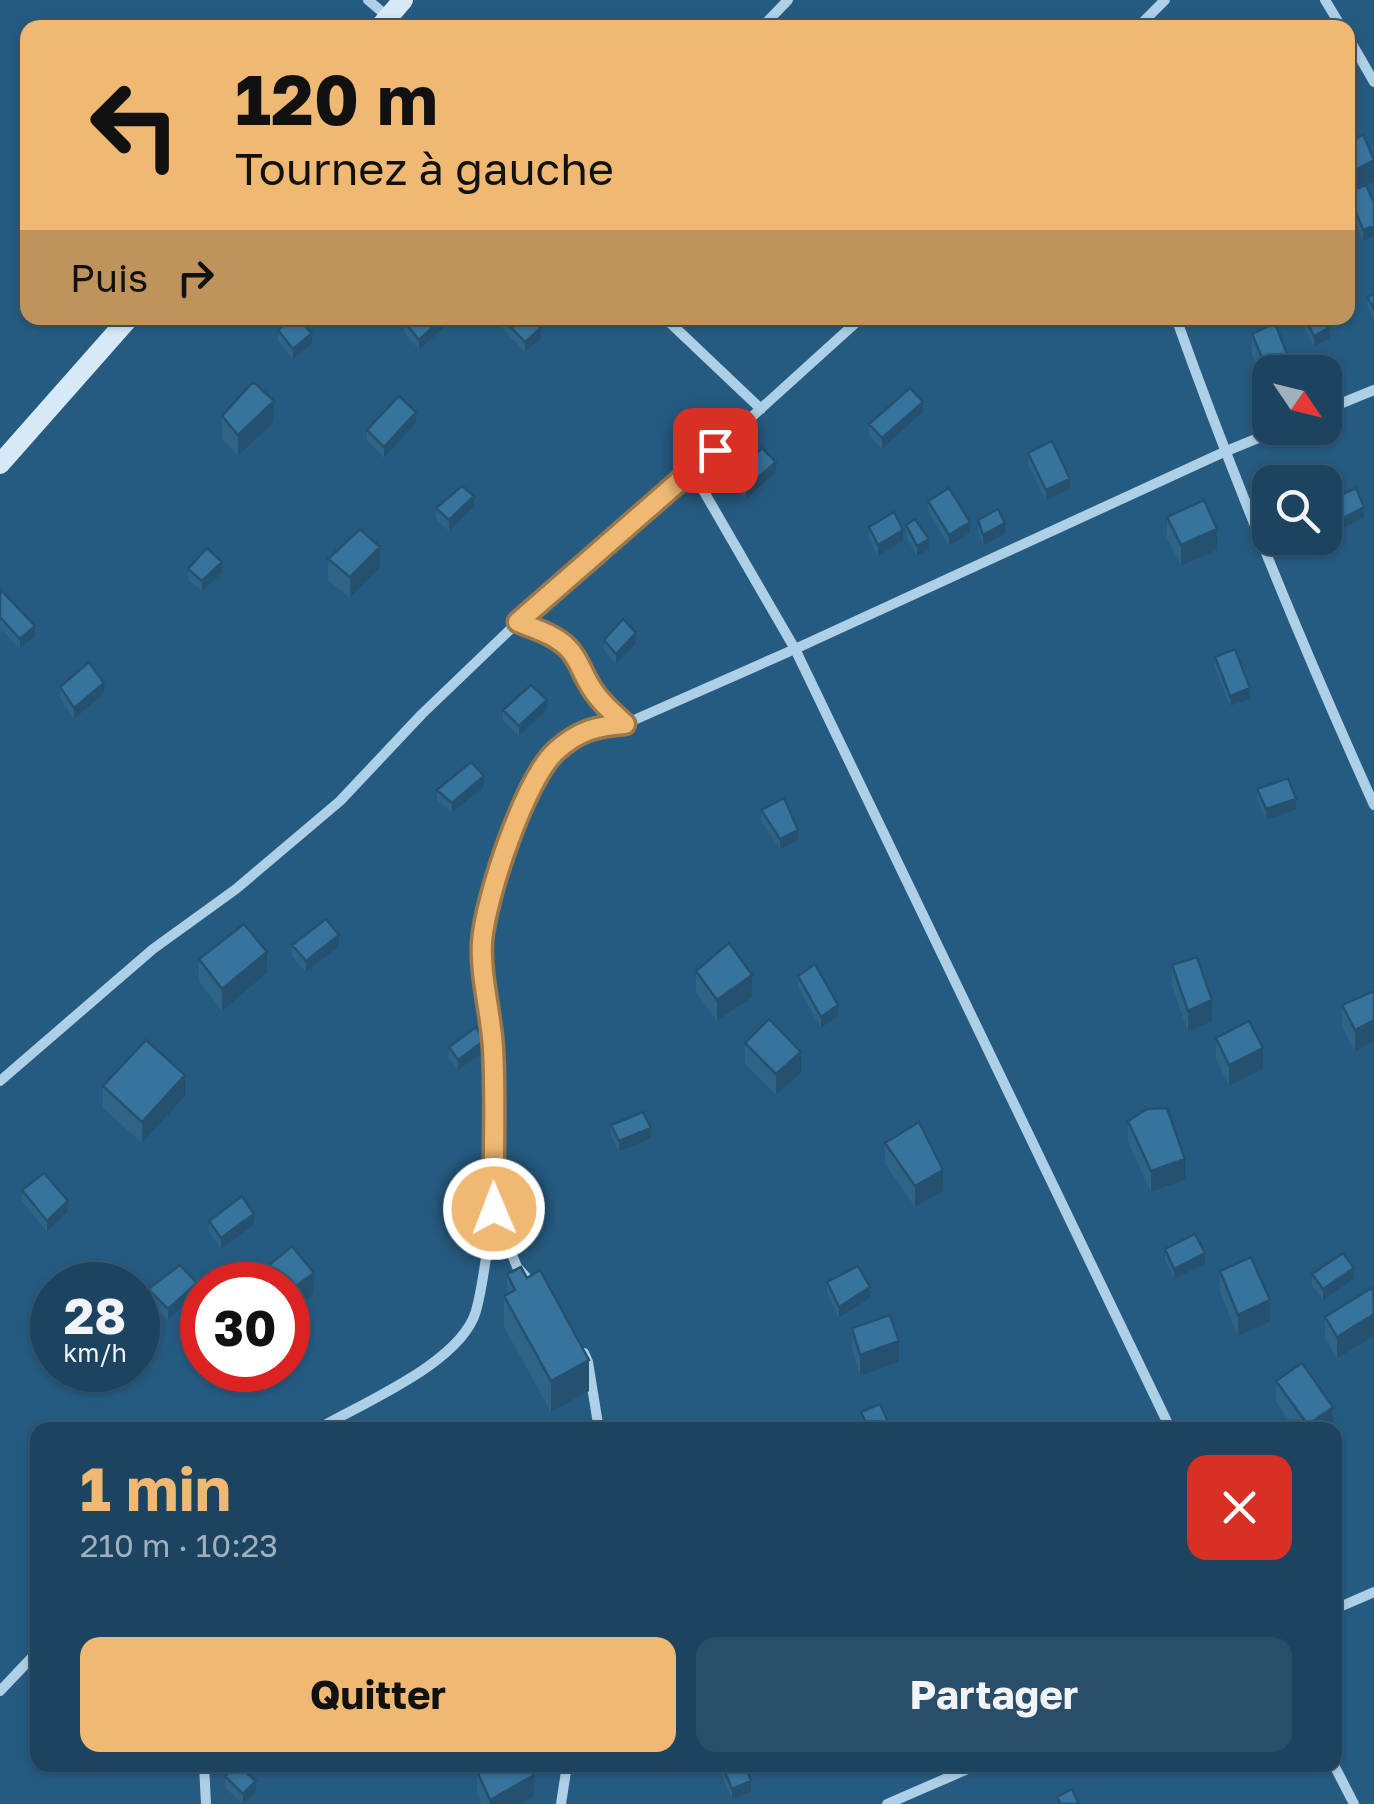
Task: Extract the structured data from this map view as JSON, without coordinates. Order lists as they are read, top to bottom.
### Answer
{
  "north": "bottom right",
  "page": {
    "turn": ["120 m", "Tournez à gauche"],
    "then": "Puis",
    "speed": "28 km/h",
    "limit": "30",
    "heading": ["1 min", "210 m · 10:23"],
    "buttons": ["Quitter", "Partager"]
  }
}
